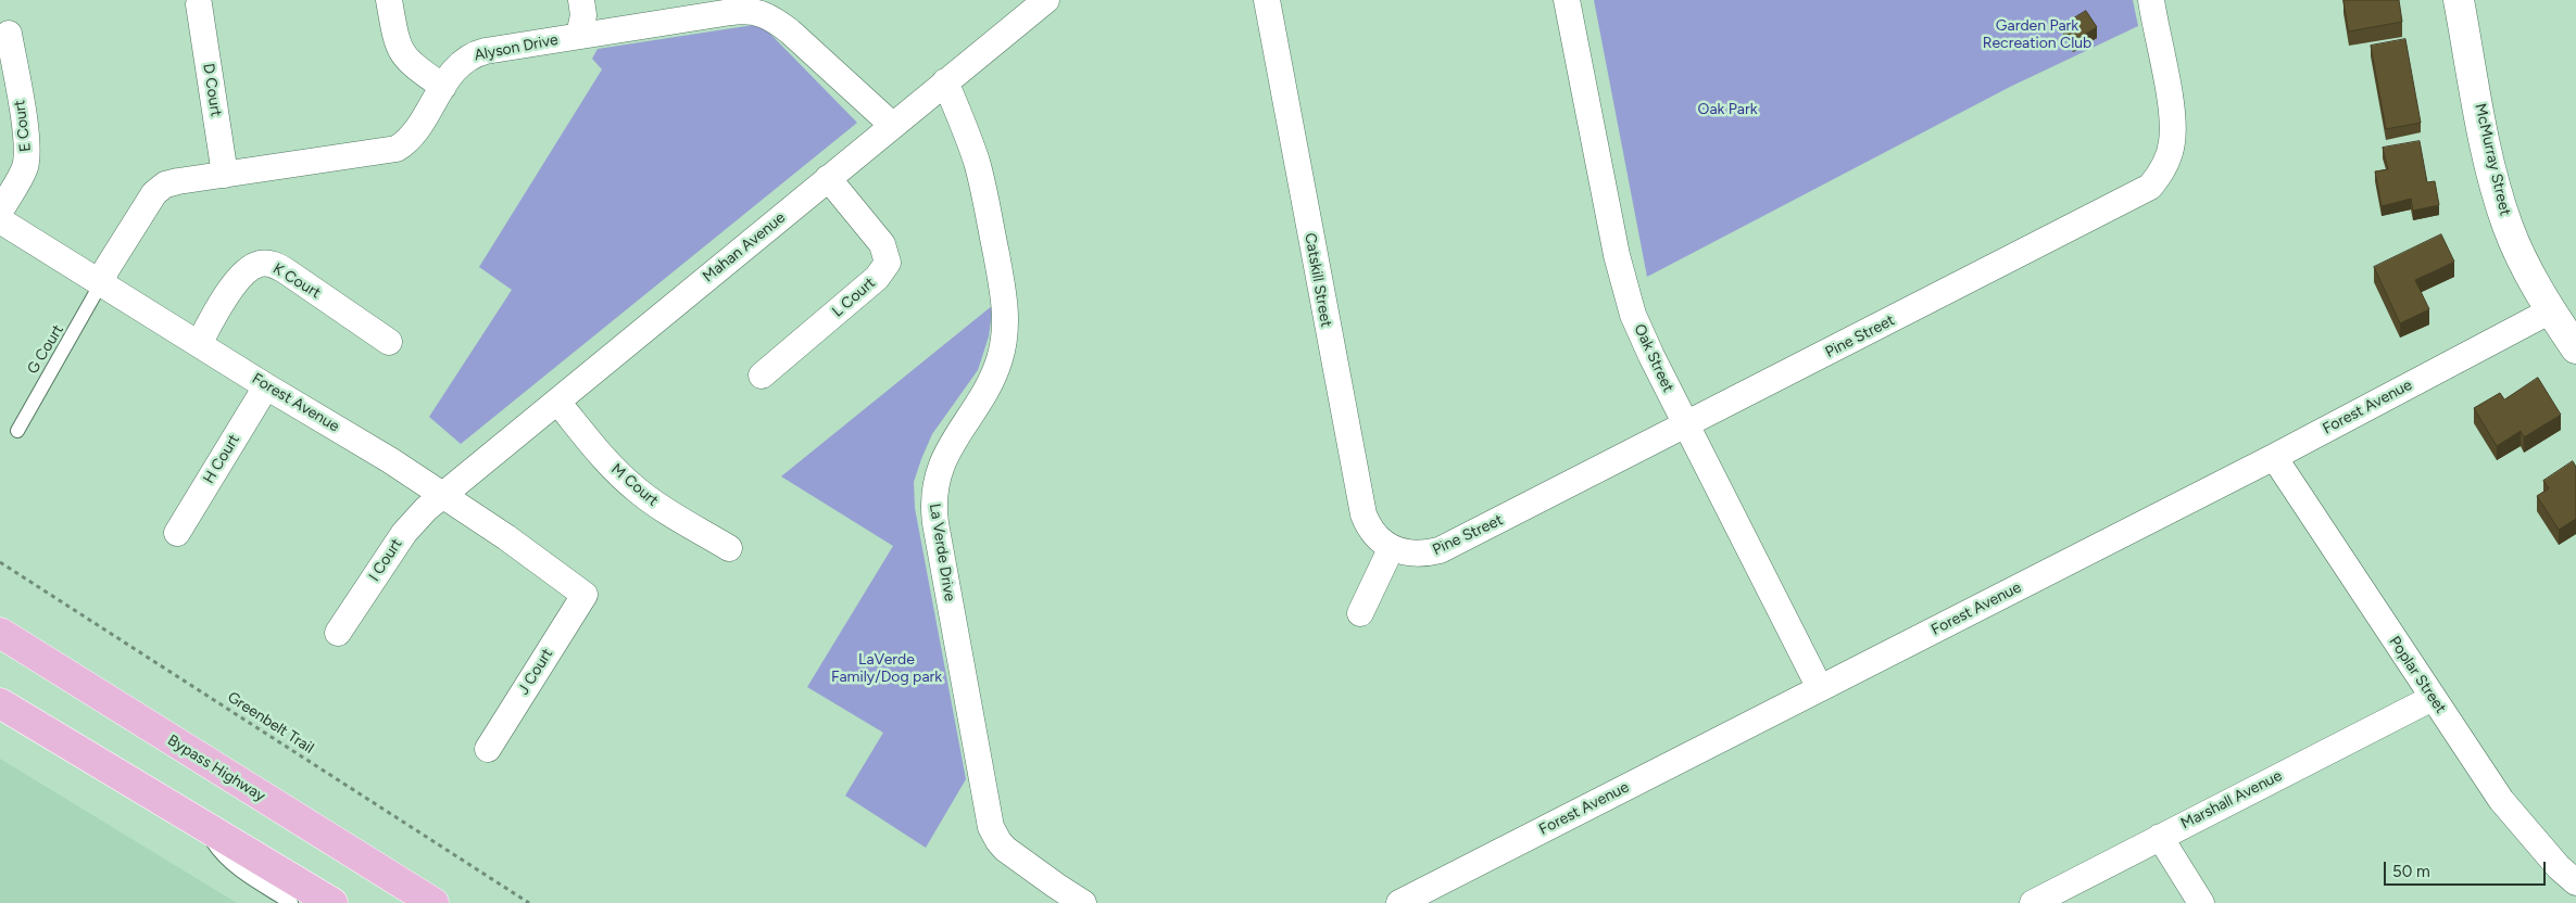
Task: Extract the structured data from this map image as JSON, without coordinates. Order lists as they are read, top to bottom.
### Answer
{
  "streets": {
    "highway": ["Bypass Highway"],
    "street": [
      "Alyson Drive",
      "D Court",
      "E Court",
      "McMurray Street",
      "Mahan Avenue",
      "Catskill Street",
      "K Court",
      "L Court",
      "Pine Street",
      "Oak Street",
      "Forest Avenue",
      "H Court",
      "M Court",
      "La Verde Drive",
      "I Court",
      "J Court",
      "Poplar Street",
      "Marshall Avenue"
    ],
    "lane": ["G Court"],
    "path": ["Greenbelt Trail"]
  },
  "crossings": [
    ["Alyson Drive", "D Court"],
    ["Alyson Drive", "Mahan Avenue"],
    ["Alyson Drive", "G Court"],
    ["Alyson Drive", "Forest Avenue"],
    ["McMurray Street", "Forest Avenue"],
    ["Mahan Avenue", "L Court"],
    ["Mahan Avenue", "Forest Avenue"],
    ["Mahan Avenue", "M Court"],
    ["Mahan Avenue", "La Verde Drive"],
    ["Mahan Avenue", "I Court"],
    ["Catskill Street", "Pine Street"],
    ["K Court", "Forest Avenue"],
    ["Pine Street", "Oak Street"],
    ["G Court", "Forest Avenue"],
    ["Oak Street", "Forest Avenue"],
    ["Forest Avenue", "H Court"],
    ["Forest Avenue", "I Court"],
    ["Forest Avenue", "J Court"],
    ["Forest Avenue", "Poplar Street"],
    ["Poplar Street", "Marshall Avenue"]
  ],
  "parks": ["Garden Park Recreation Club", "Oak Park", "LaVerde Family/Dog park"],
  "scale_bar": "50 m"
}
